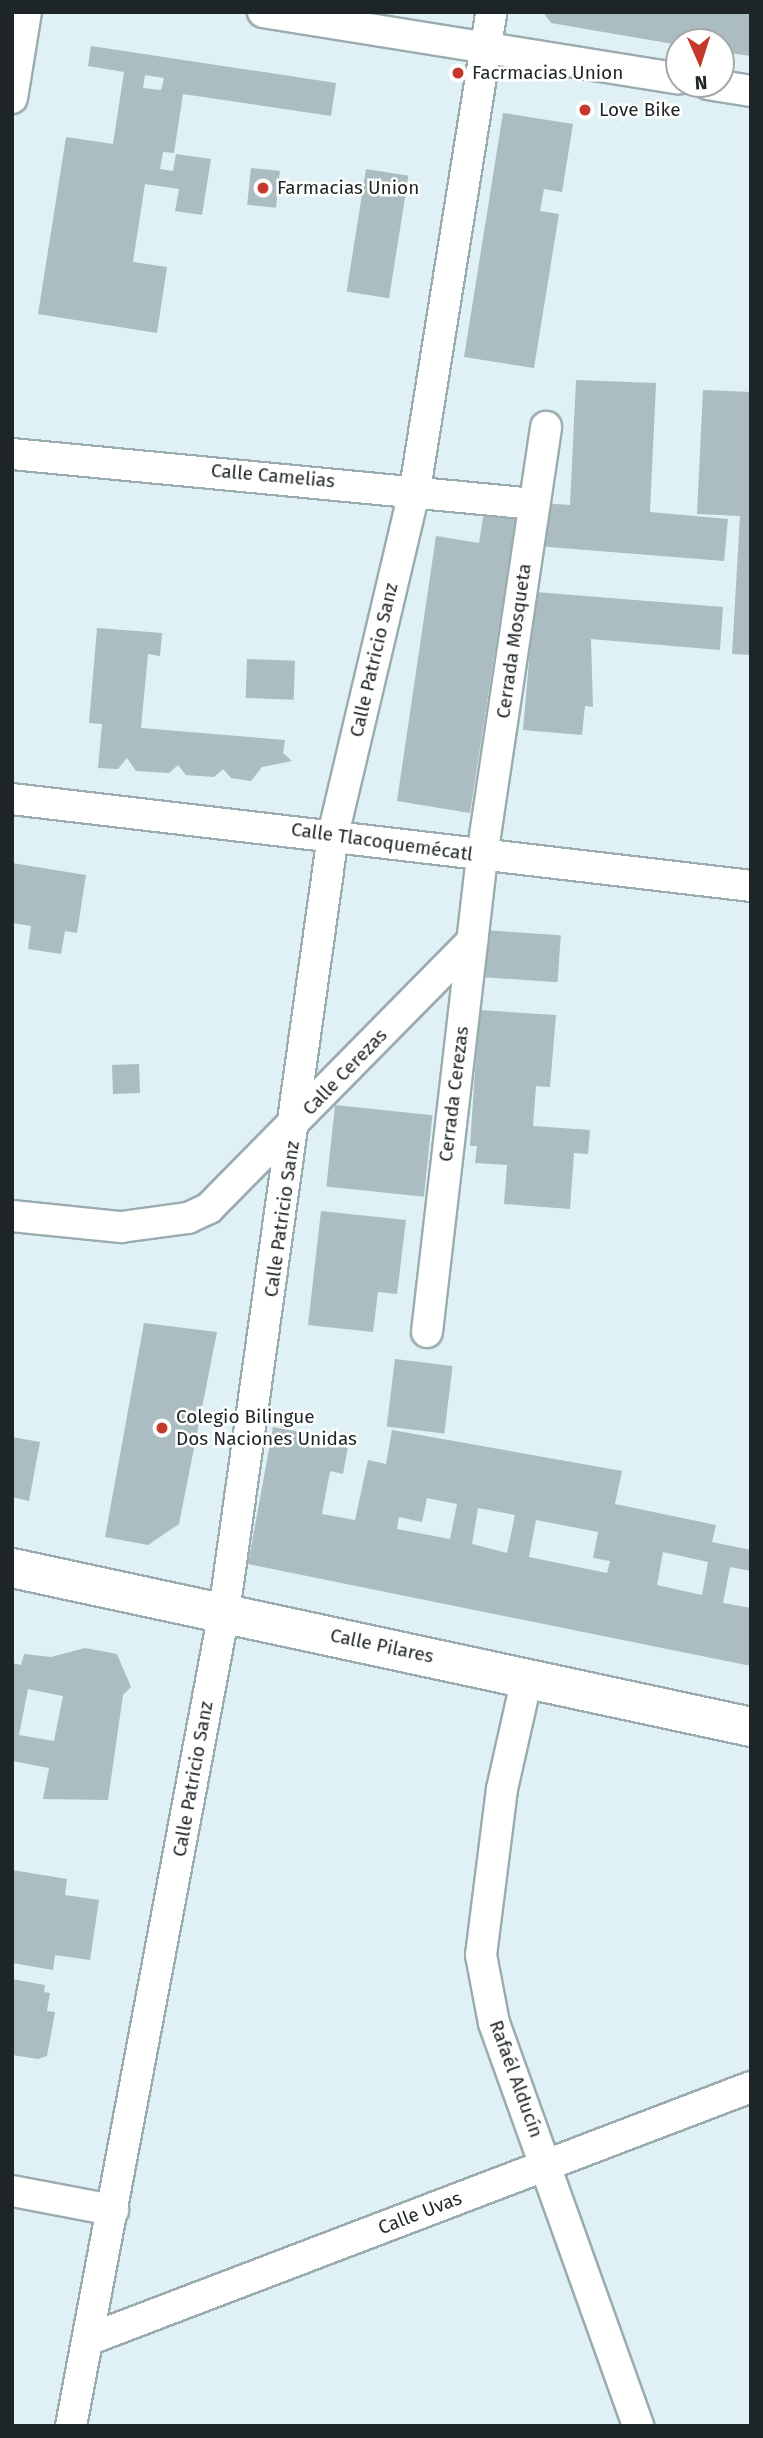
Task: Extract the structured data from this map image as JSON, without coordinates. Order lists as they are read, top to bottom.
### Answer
{
  "streets": {
    "street": [
      "Calle Camelias",
      "Cerrada Mosqueta",
      "Calle Patricio Sanz",
      "Calle Tlacoquemécatl",
      "Calle Cerezas",
      "Cerrada Cerezas",
      "Calle Pilares",
      "Rafaél Alducín",
      "Calle Uvas"
    ]
  },
  "crossings": [
    ["Calle Camelias", "Cerrada Mosqueta"],
    ["Calle Camelias", "Calle Patricio Sanz"],
    ["Cerrada Mosqueta", "Calle Tlacoquemécatl"],
    ["Cerrada Mosqueta", "Cerrada Cerezas"],
    ["Calle Patricio Sanz", "Calle Tlacoquemécatl"],
    ["Calle Patricio Sanz", "Calle Cerezas"],
    ["Calle Patricio Sanz", "Calle Pilares"],
    ["Calle Patricio Sanz", "Calle Uvas"],
    ["Calle Tlacoquemécatl", "Cerrada Cerezas"],
    ["Calle Cerezas", "Cerrada Cerezas"],
    ["Calle Pilares", "Rafaél Alducín"],
    ["Rafaél Alducín", "Calle Uvas"]
  ],
  "places": [
    "Facrmacias Union",
    "Love Bike",
    "Farmacias Union",
    "Colegio Bilingue Dos Naciones Unidas"
  ],
  "north": "bottom"
}
